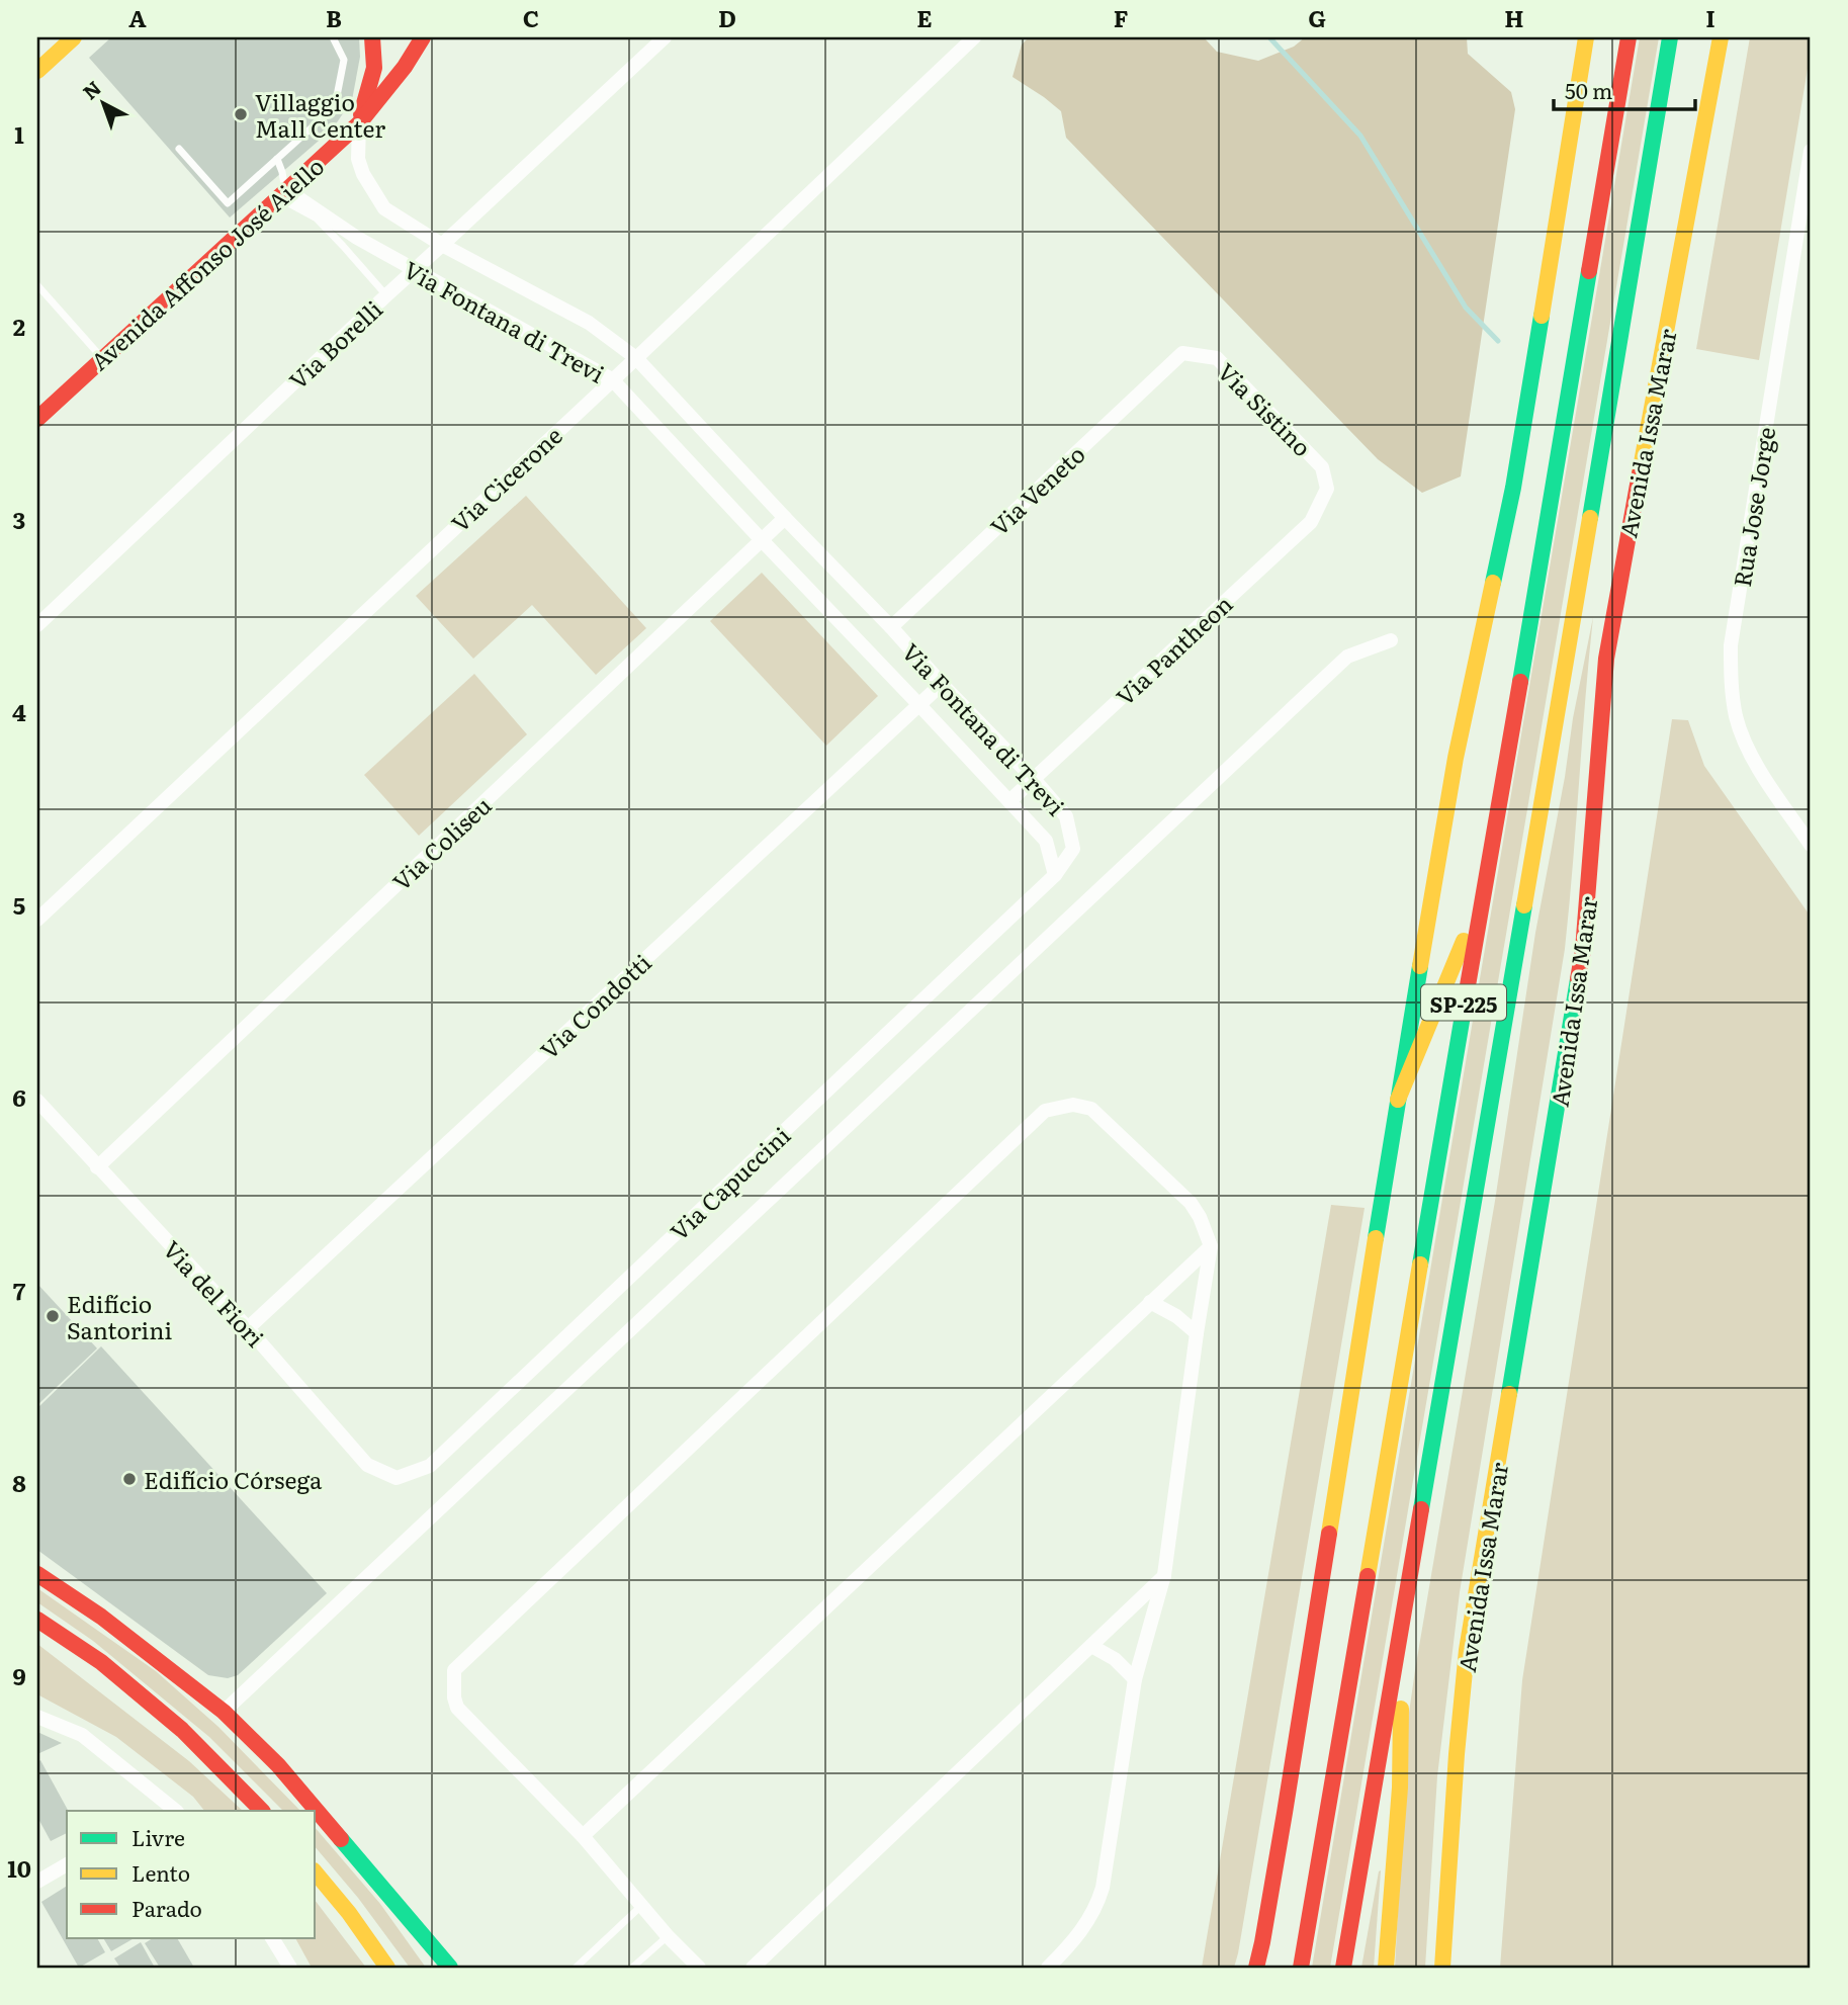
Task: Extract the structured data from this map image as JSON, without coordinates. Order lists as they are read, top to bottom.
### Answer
{
  "streets": {
    "main road": ["Avenida Affonso José Aiello", "Avenida Issa Marar", "SP-225"],
    "street": [
      "Via Fontana di Trevi",
      "Via Borelli",
      "Via Sistino",
      "Via Cicerone",
      "Via Veneto",
      "Rua Jose Jorge",
      "Via Pantheon",
      "Via Coliseu",
      "Via Condotti",
      "Via Capuccini",
      "Via del Fiori"
    ]
  },
  "crossings": [
    ["Avenida Affonso José Aiello", "Via Fontana di Trevi"],
    ["Via Fontana di Trevi", "Via Borelli"],
    ["Via Fontana di Trevi", "Via Cicerone"],
    ["Via Fontana di Trevi", "Via Veneto"],
    ["Via Fontana di Trevi", "Via Pantheon"],
    ["Via Fontana di Trevi", "Via Coliseu"],
    ["Via Fontana di Trevi", "Via Condotti"],
    ["Via Fontana di Trevi", "Via Capuccini"],
    ["Via Sistino", "Via Veneto"],
    ["Via Sistino", "Via Pantheon"],
    ["Via Coliseu", "Via del Fiori"],
    ["Via Condotti", "Via del Fiori"],
    ["Via Capuccini", "Via del Fiori"]
  ],
  "places": ["Villaggio Mall Center", "Edifício Santorini", "Edifício Córsega"],
  "legend": ["Livre", "Lento", "Parado"],
  "scale_bar": "50 m",
  "north": "top left",
  "grid": {
    "columns": [
      "A",
      "B",
      "C",
      "D",
      "E",
      "F",
      "G",
      "H",
      "I"
    ],
    "rows": [
      "1",
      "2",
      "3",
      "4",
      "5",
      "6",
      "7",
      "8",
      "9",
      "10"
    ]
  }
}
